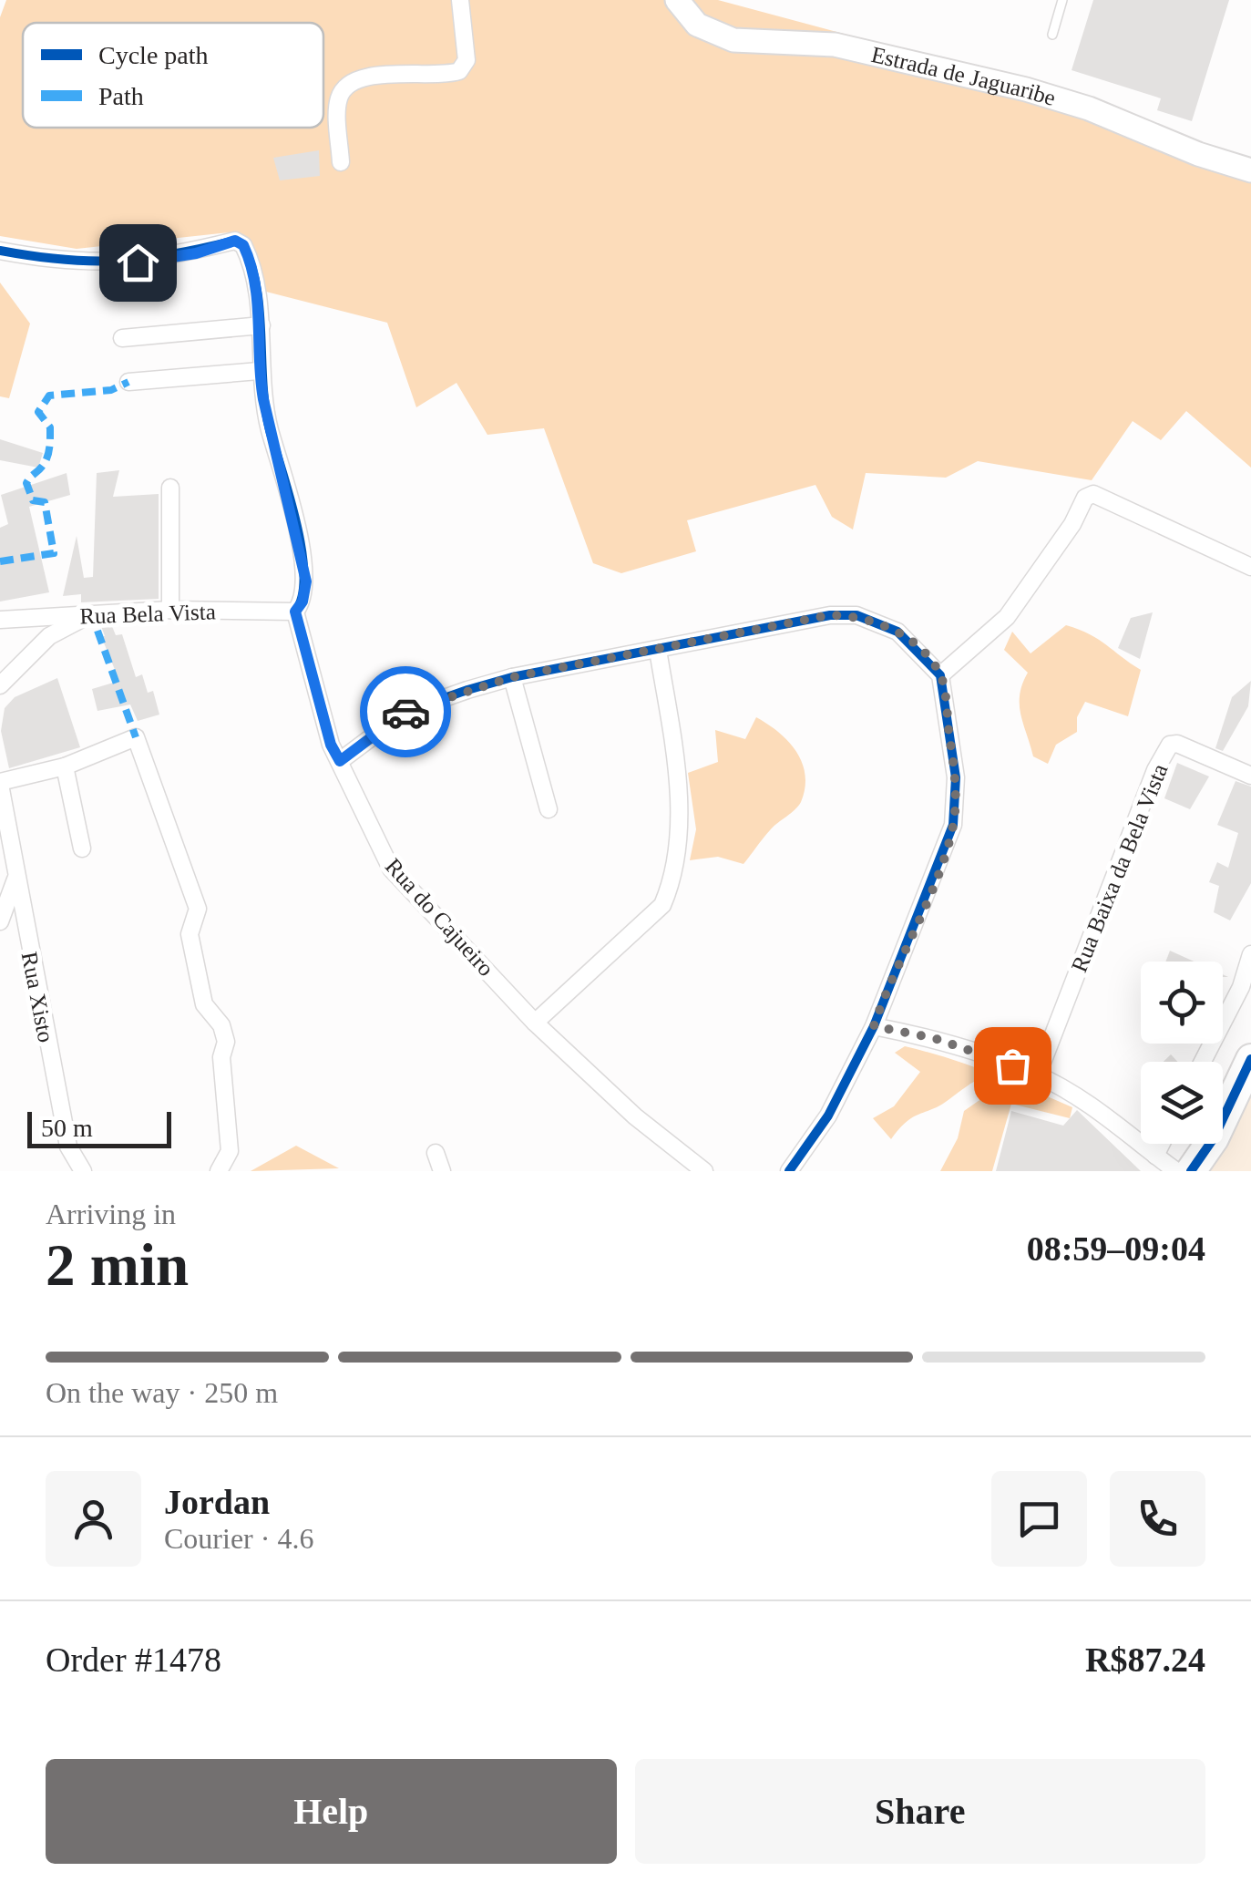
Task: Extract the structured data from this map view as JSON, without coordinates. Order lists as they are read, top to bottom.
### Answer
{
  "streets": {
    "street": [
      "Estrada de Jaguaribe",
      "Rua Bela Vista",
      "Rua Baixa da Bela Vista",
      "Rua do Cajueiro",
      "Rua Xisto"
    ]
  },
  "crossings": [
    ["Rua Bela Vista", "Rua do Cajueiro"]
  ],
  "legend": ["Cycle path", "Path"],
  "scale_bar": "50 m",
  "page": {
    "scale": "50 m",
    "heading": ["2 min", "Arriving in", "08:59–09:04"],
    "panel": [
      "Jordan",
      "Courier · 4.6",
      "Order #1478",
      "R$87.24"
    ],
    "bar": "On the way · 250 m",
    "buttons": ["Help", "Share"]
  }
}
